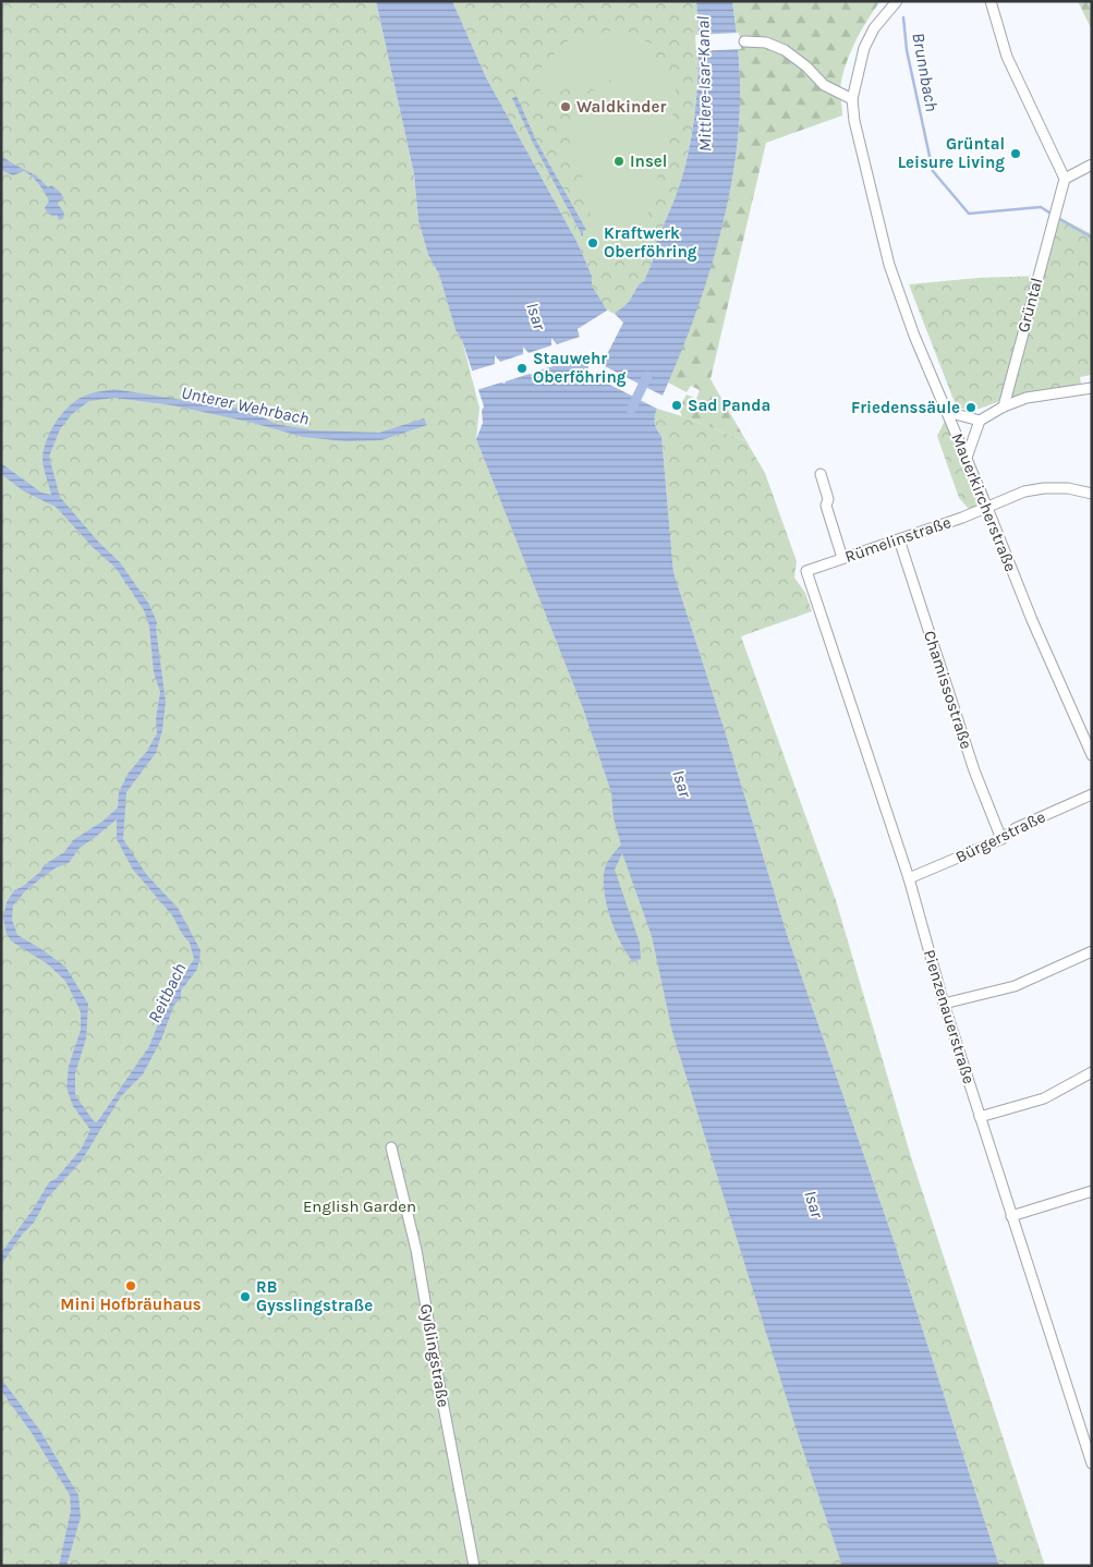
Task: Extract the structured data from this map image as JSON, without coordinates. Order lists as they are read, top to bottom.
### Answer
{
  "streets": {
    "street": [
      "Grüntal",
      "Mauerkircherstraße",
      "Rümelinstraße",
      "Chamissostraße",
      "Bürgerstraße",
      "Pienzenauerstraße",
      "Gyßlingstraße"
    ]
  },
  "crossings": [
    ["Mauerkircherstraße", "Rümelinstraße"],
    ["Rümelinstraße", "Chamissostraße"],
    ["Rümelinstraße", "Pienzenauerstraße"],
    ["Chamissostraße", "Bürgerstraße"],
    ["Bürgerstraße", "Pienzenauerstraße"]
  ],
  "water": [
    "Brunnbach",
    "Mittlere-Isar-Kanal",
    "Isar",
    "Unterer Wehrbach",
    "Reitbach"
  ],
  "parks": ["English Garden"],
  "places": [
    "Waldkinder",
    "Grüntal Leisure Living",
    "Insel",
    "Kraftwerk Oberföhring",
    "Stauwehr Oberföhring",
    "Sad Panda",
    "Friedenssäule",
    "Mini Hofbräuhaus",
    "RB Gysslingstraße"
  ]
}
